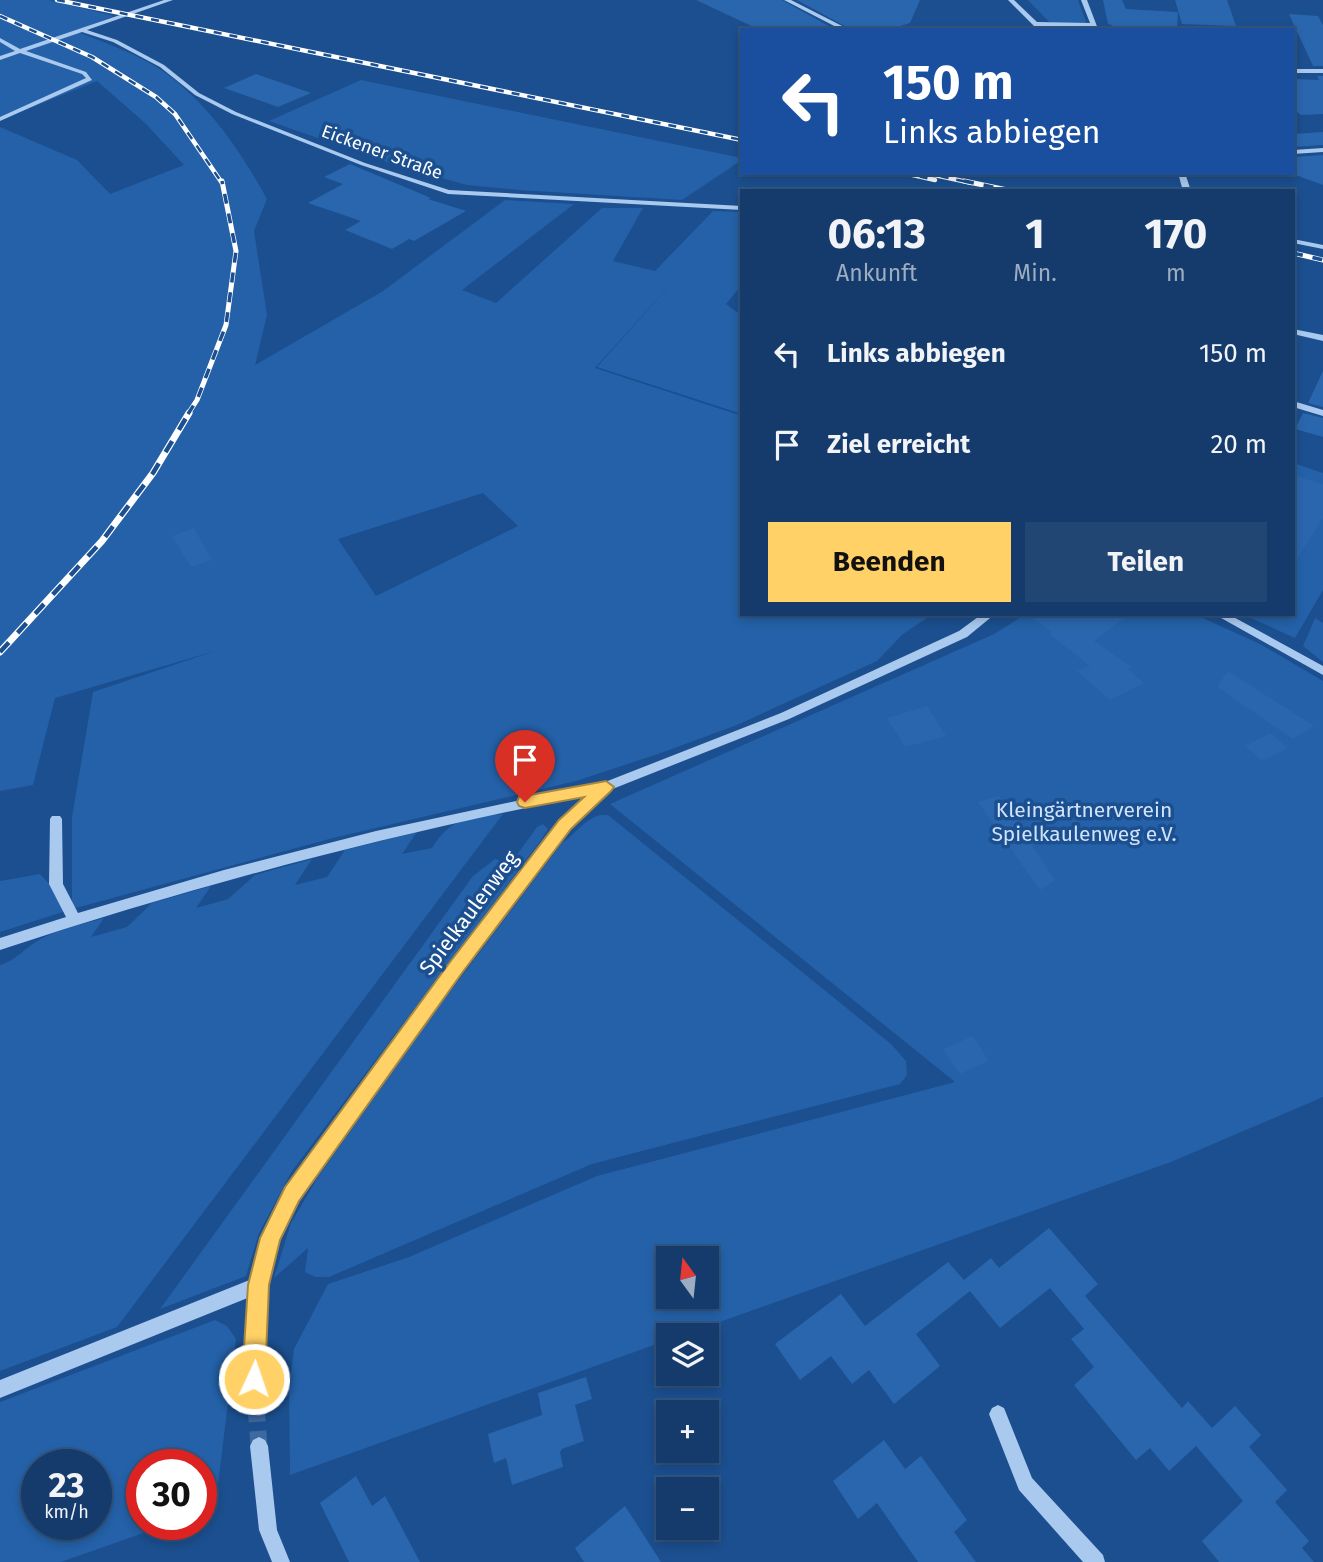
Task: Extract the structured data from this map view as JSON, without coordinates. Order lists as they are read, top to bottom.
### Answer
{
  "streets": {
    "street": ["Eickener Straße", "Spielkaulenweg"]
  },
  "parks": ["Kleingärtnerverein Spielkaulenweg e.V."],
  "north": "top",
  "page": {
    "turn": ["150 m", "Links abbiegen"],
    "eta": [
      "06:13",
      "Ankunft",
      "1",
      "Min.",
      "170",
      "m"
    ],
    "list": [
      {
        "name": "Links abbiegen",
        "value": "150 m"
      },
      {
        "name": "Ziel erreicht",
        "value": "20 m"
      }
    ],
    "buttons": ["Beenden", "Teilen"],
    "map_buttons": ["+", "−"],
    "speed": "23 km/h",
    "limit": "30"
  }
}
